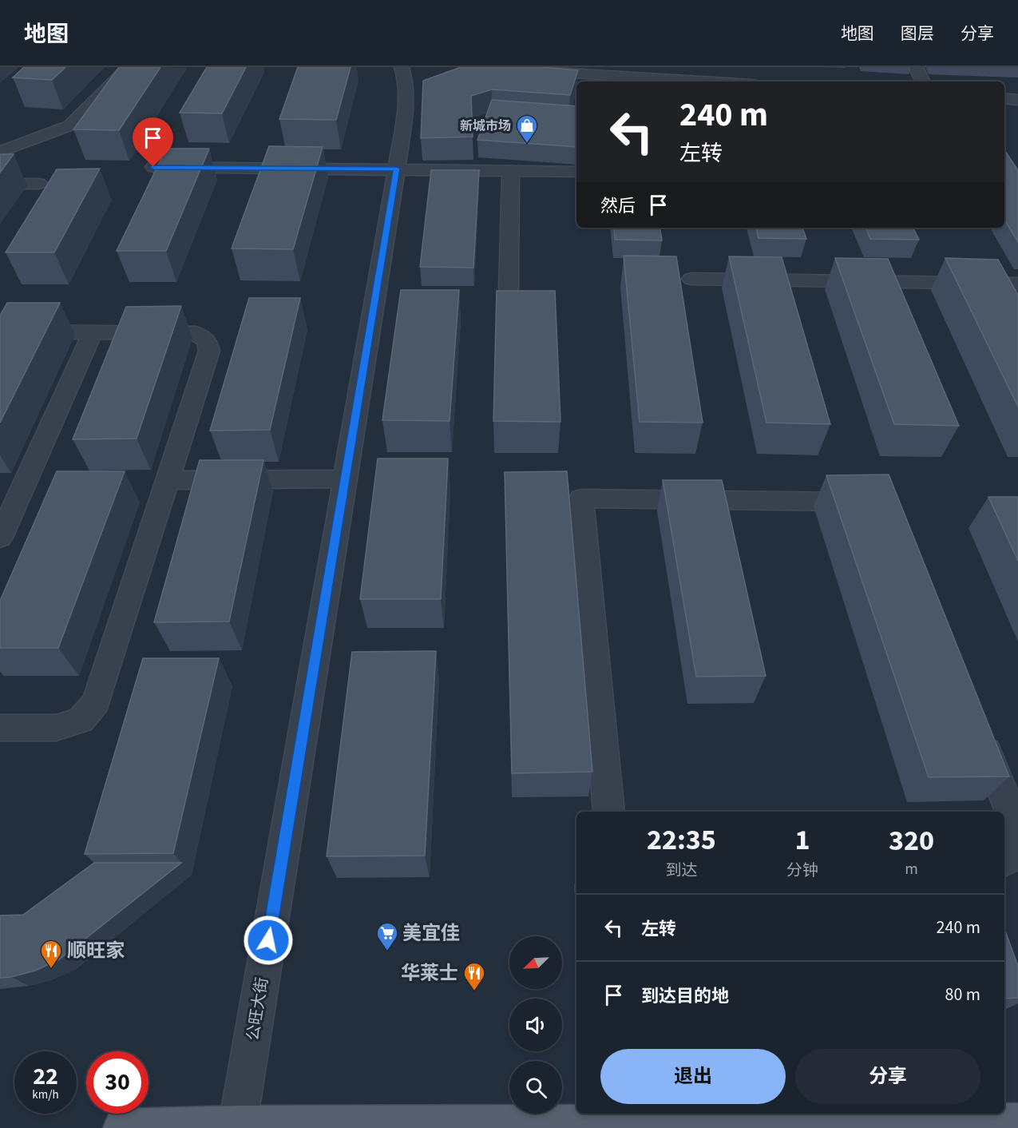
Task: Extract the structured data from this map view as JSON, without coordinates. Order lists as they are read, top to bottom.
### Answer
{
  "streets": {
    "street": ["公旺大街"]
  },
  "places": {
    "shop": ["新城市场"],
    "supermarket": ["美宜佳"],
    "restaurant": ["顺旺家", "华莱士"]
  },
  "north": "bottom left",
  "page": {
    "header": "地图",
    "nav": ["地图", "图层", "分享"],
    "turn": ["240 m", "左转"],
    "then": "然后",
    "eta": [
      "22:35",
      "到达",
      "1",
      "分钟",
      "320",
      "m"
    ],
    "list": [
      {
        "name": "左转",
        "value": "240 m"
      },
      {
        "name": "到达目的地",
        "value": "80 m"
      }
    ],
    "buttons": ["退出", "分享"],
    "speed": "22 km/h",
    "limit": "30"
  }
}
